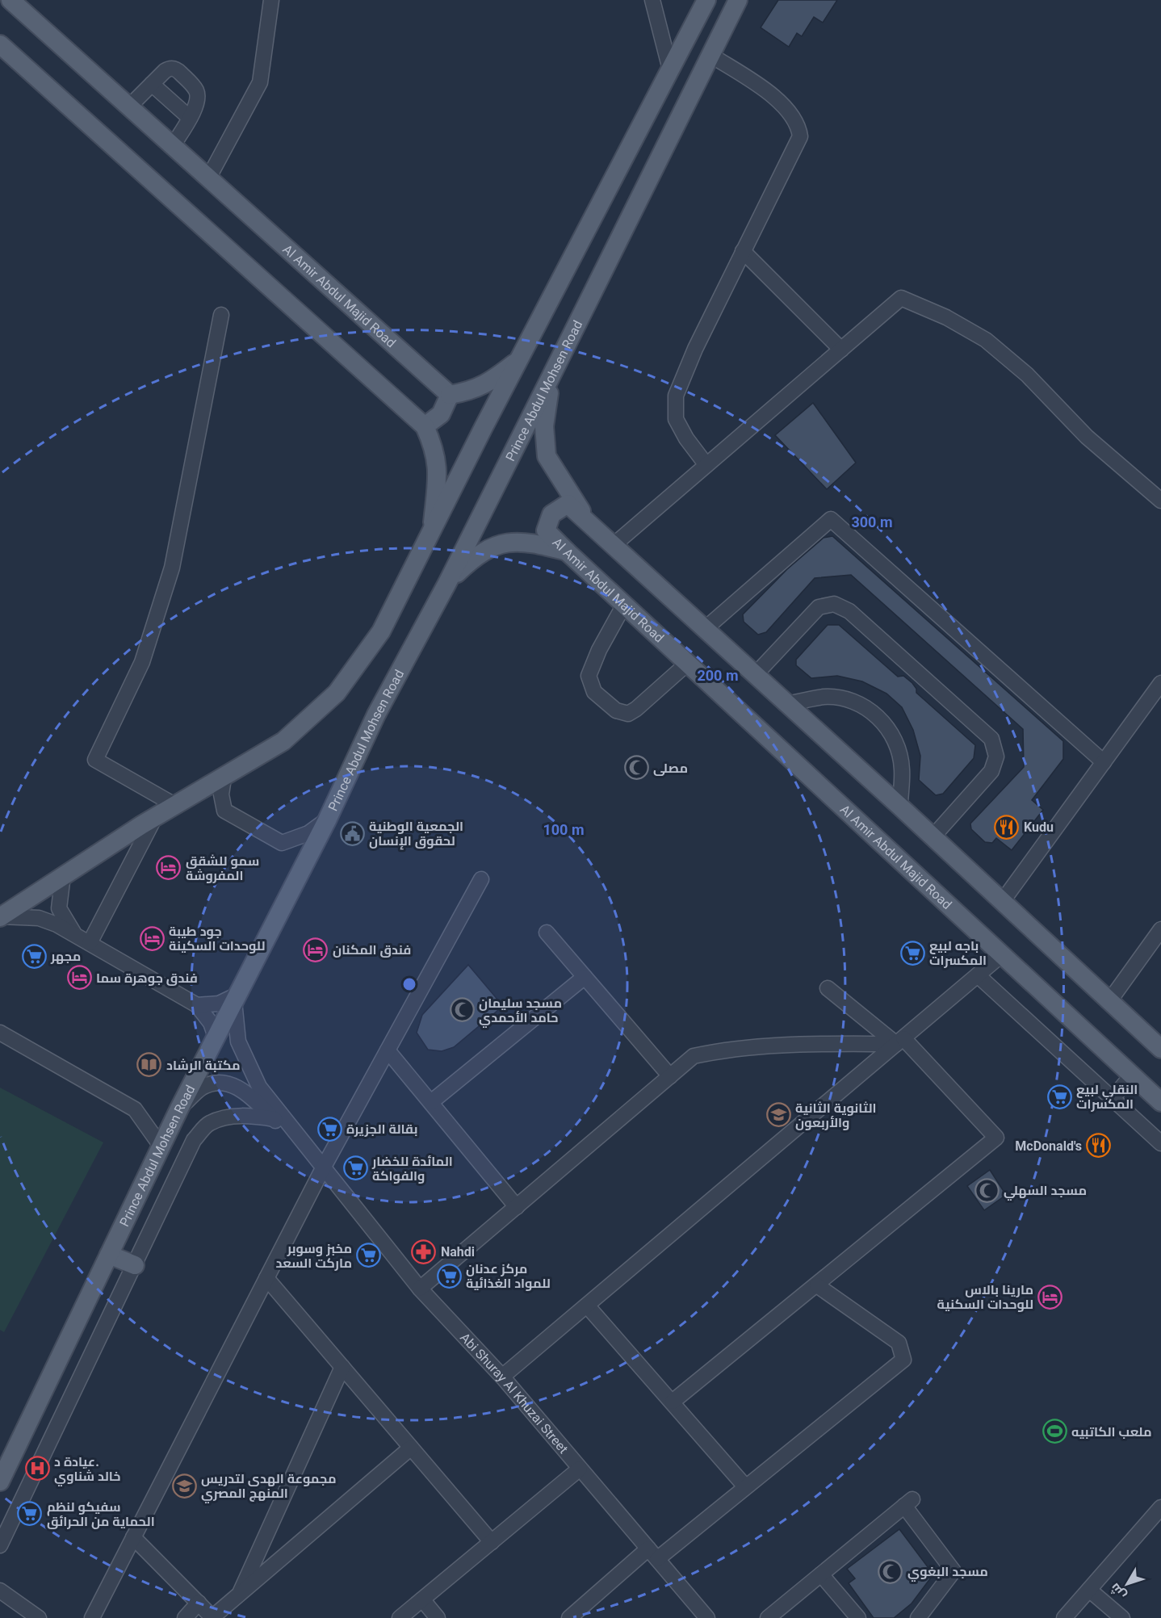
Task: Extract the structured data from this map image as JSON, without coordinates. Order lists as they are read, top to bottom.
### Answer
{
  "streets": {
    "main road": ["Al Amir Abdul Majid Road", "Prince Abdul Mohsen Road"],
    "street": ["Abi Shuray Al Khuzai Street"]
  },
  "places": {
    "mosque": [
      "مصلى",
      "مسجد سليمان حامد الأحمدي",
      "مسجد السهلي",
      "مسجد البغوي"
    ],
    "restaurant": ["Kudu", "McDonald's"],
    "public building": ["الجمعية الوطنية لحقوق الإنسان"],
    "hotel": [
      "سمو للشقق المفروشة",
      "جود طيبة للوحدات السكينة",
      "فندق المكنان",
      "فندق جوهرة سما",
      "مارينا بالاس للوحدات السكنية"
    ],
    "supermarket": [
      "باجه لبيع المكسرات",
      "مجهر",
      "النقلي لبيع المكسرات",
      "بقالة الجزيرة",
      "المائدة للخضار والفواكة",
      "مخبز وسوبر ماركت السعد",
      "مركز عدنان للمواد الغذائية",
      "سفيكو لنظم الحماية من الحرائق"
    ],
    "library": ["مكتبة الرشاد"],
    "school or university": ["الثانوية الثانية والأربعون", "مجموعة الهدى لتدريس المنهج المصري"],
    "pharmacy": ["Nahdi"],
    "sports": ["ملعب الكاتبيه"],
    "hospital": ["عيادة د. خالد شناوي"]
  },
  "north": "bottom left",
  "rings": ["300 m", "200 m", "100 m"]
}
